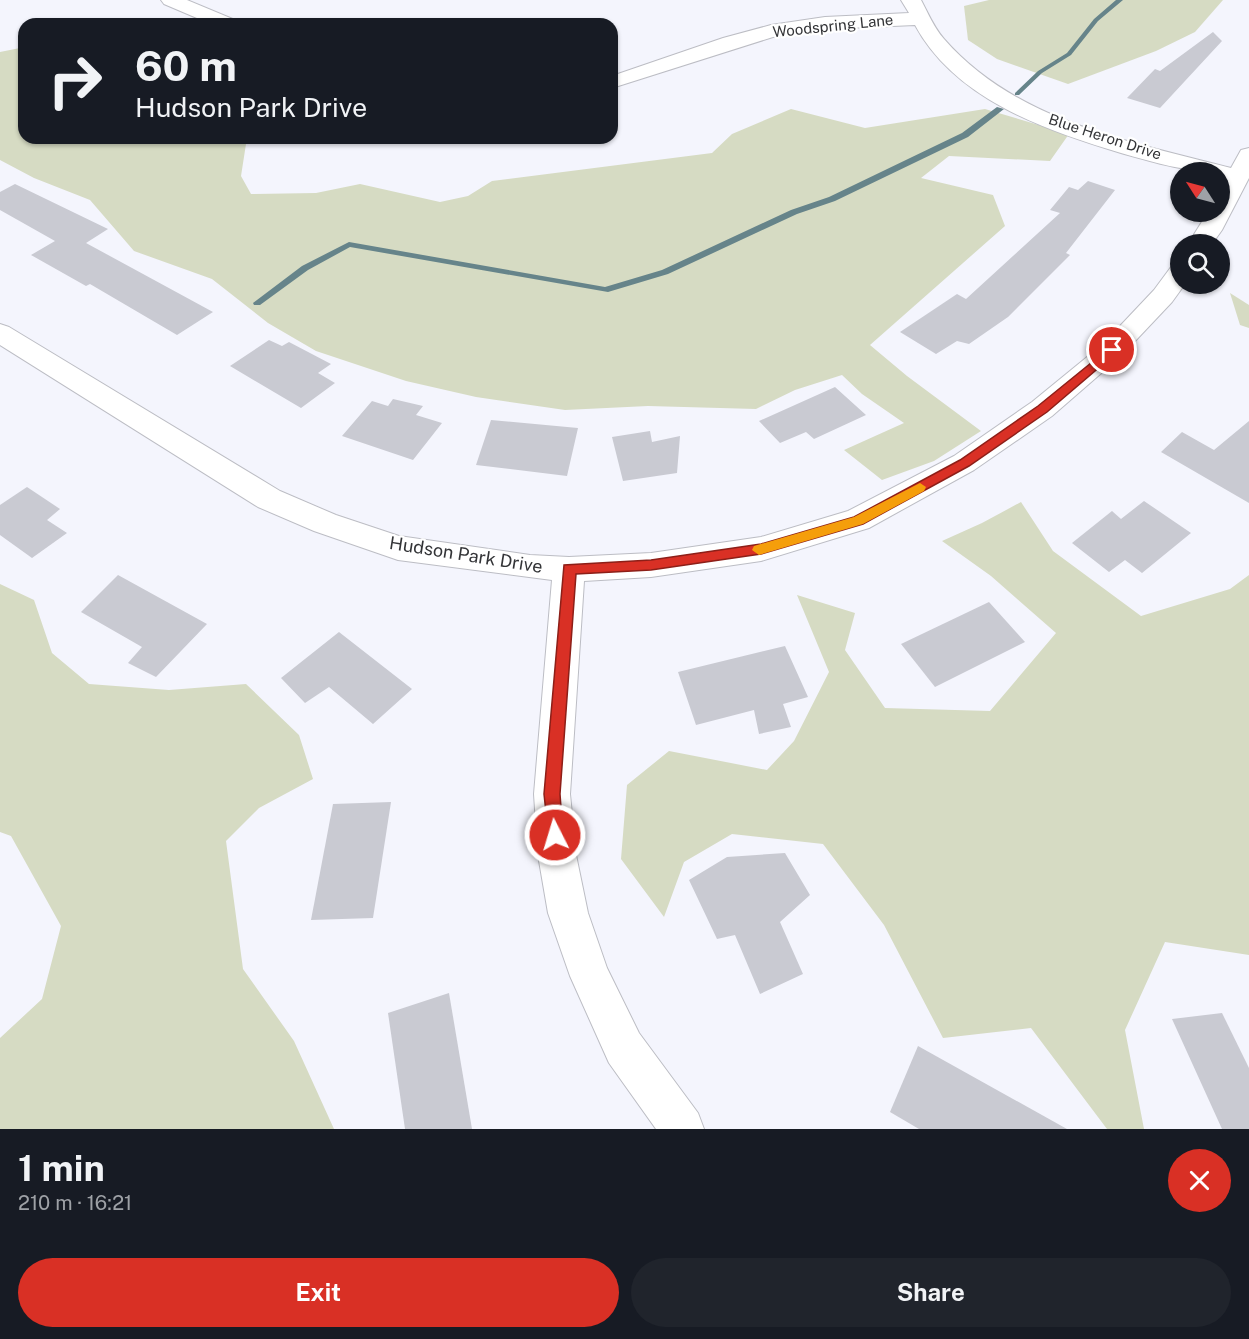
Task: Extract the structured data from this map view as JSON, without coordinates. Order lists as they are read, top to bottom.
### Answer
{
  "streets": {
    "street": ["Woodspring Lane", "Blue Heron Drive", "Hudson Park Drive"]
  },
  "crossings": [
    ["Woodspring Lane", "Blue Heron Drive"]
  ],
  "north": "top left",
  "page": {
    "turn": ["60 m", "Hudson Park Drive"],
    "heading": ["1 min", "210 m · 16:21"],
    "buttons": ["Exit", "Share"]
  }
}
